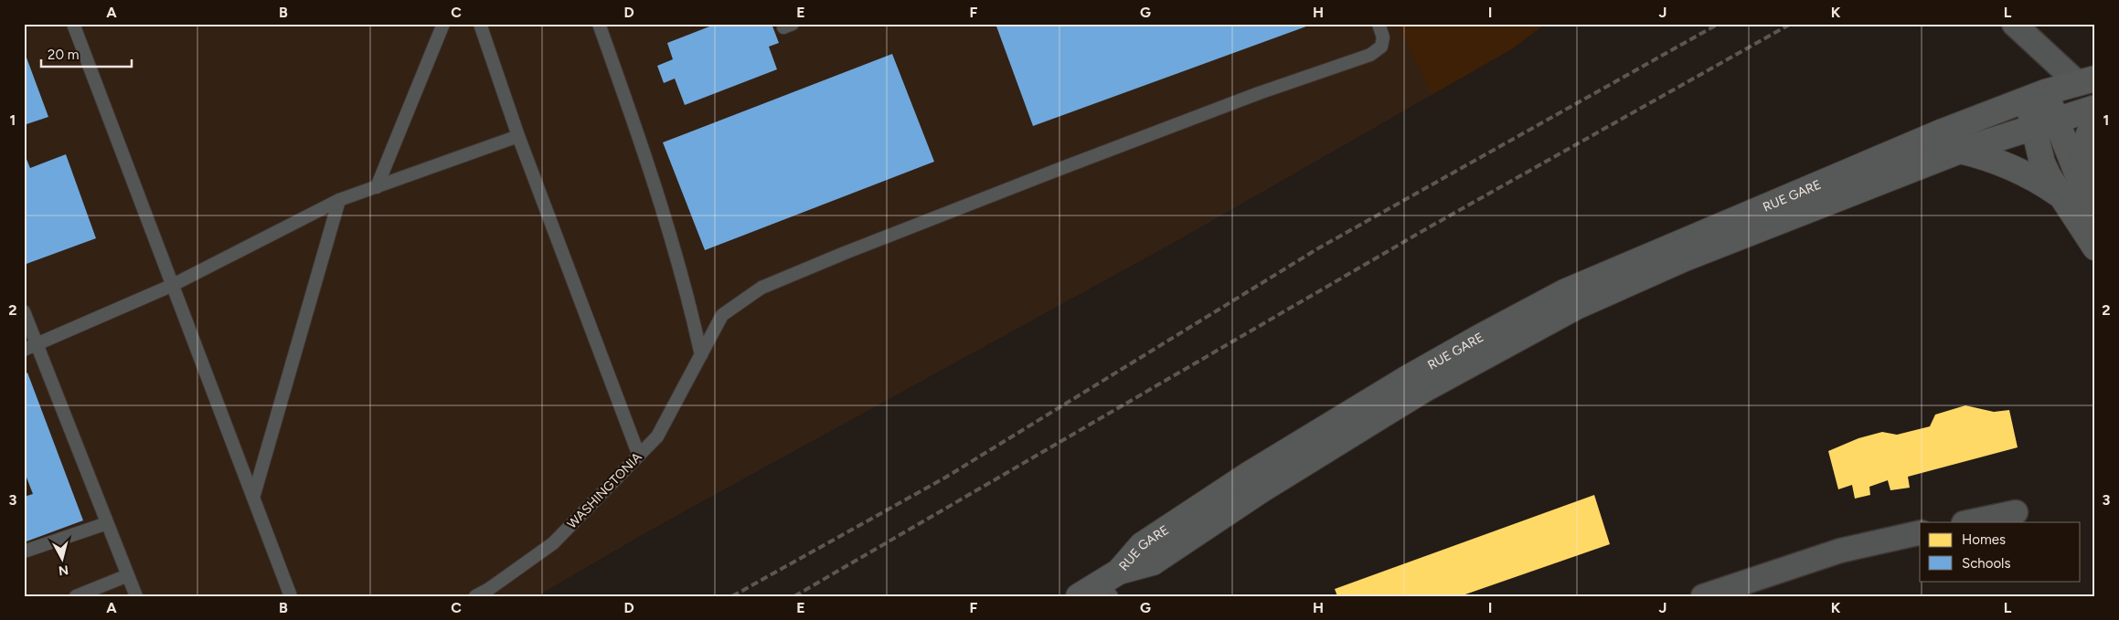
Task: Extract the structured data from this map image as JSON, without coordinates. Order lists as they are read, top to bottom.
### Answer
{
  "streets": {
    "main road": ["RUE GARE"],
    "lane": ["WASHINGTONIA"]
  },
  "legend": ["Homes", "Schools"],
  "scale_bar": "20 m",
  "north": "bottom",
  "grid": {
    "columns": [
      "A",
      "B",
      "C",
      "D",
      "E",
      "F",
      "G",
      "H",
      "I",
      "J",
      "K",
      "L"
    ],
    "rows": ["1", "2", "3"]
  }
}
